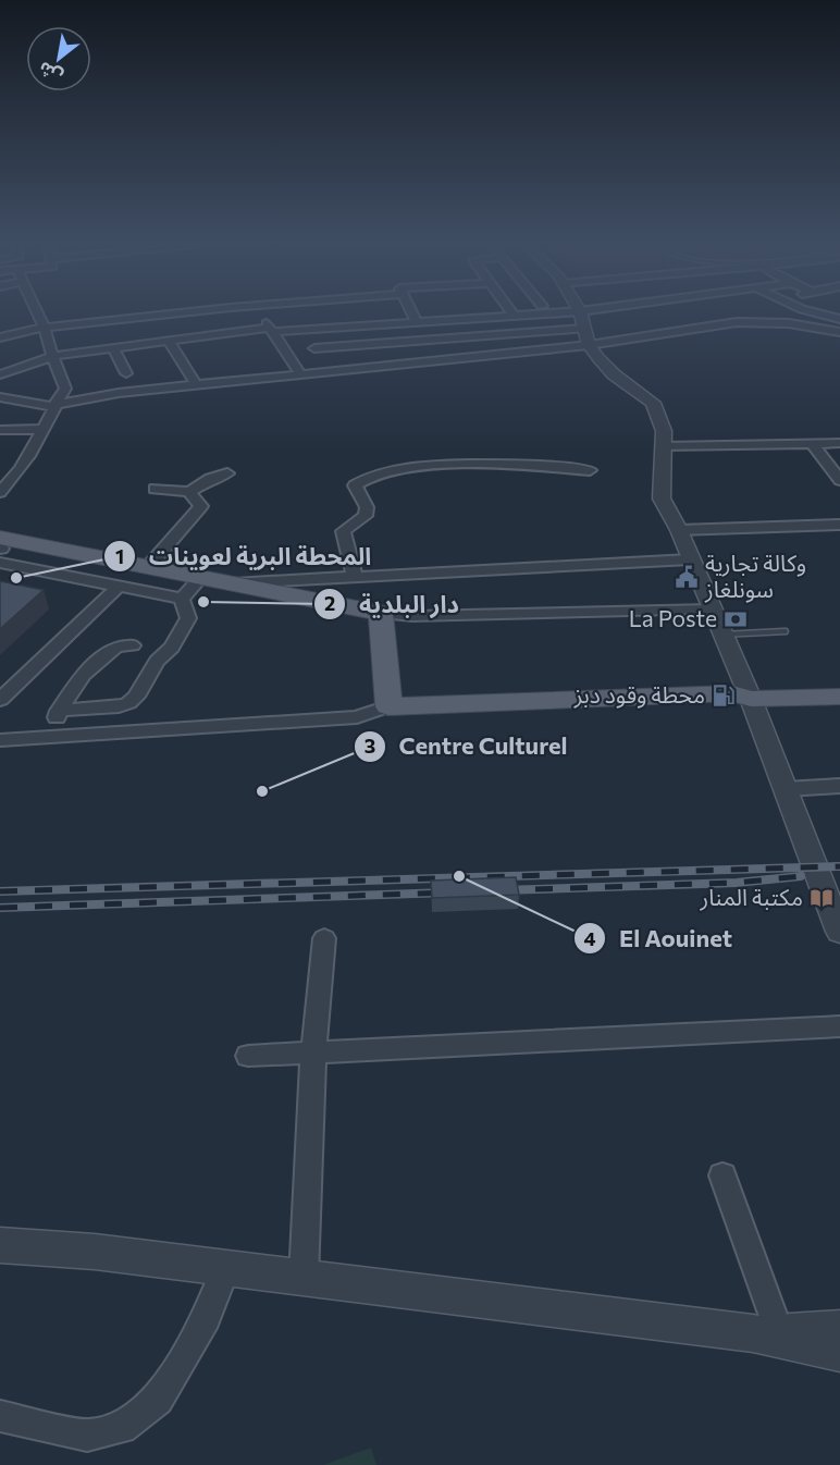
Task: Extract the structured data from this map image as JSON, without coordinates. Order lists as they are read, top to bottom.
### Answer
{
  "places": {
    "public building": ["وكالة تجارية سونلغاز"],
    "other": [
      "المحطة البرية لعوينات",
      "دار البلدية",
      "Centre Culturel",
      "El Aouinet"
    ],
    "bank": ["La Poste"],
    "fuel station": ["محطة وقود دبز"],
    "library": ["مكتبة المنار"]
  },
  "north": "bottom left"
}
